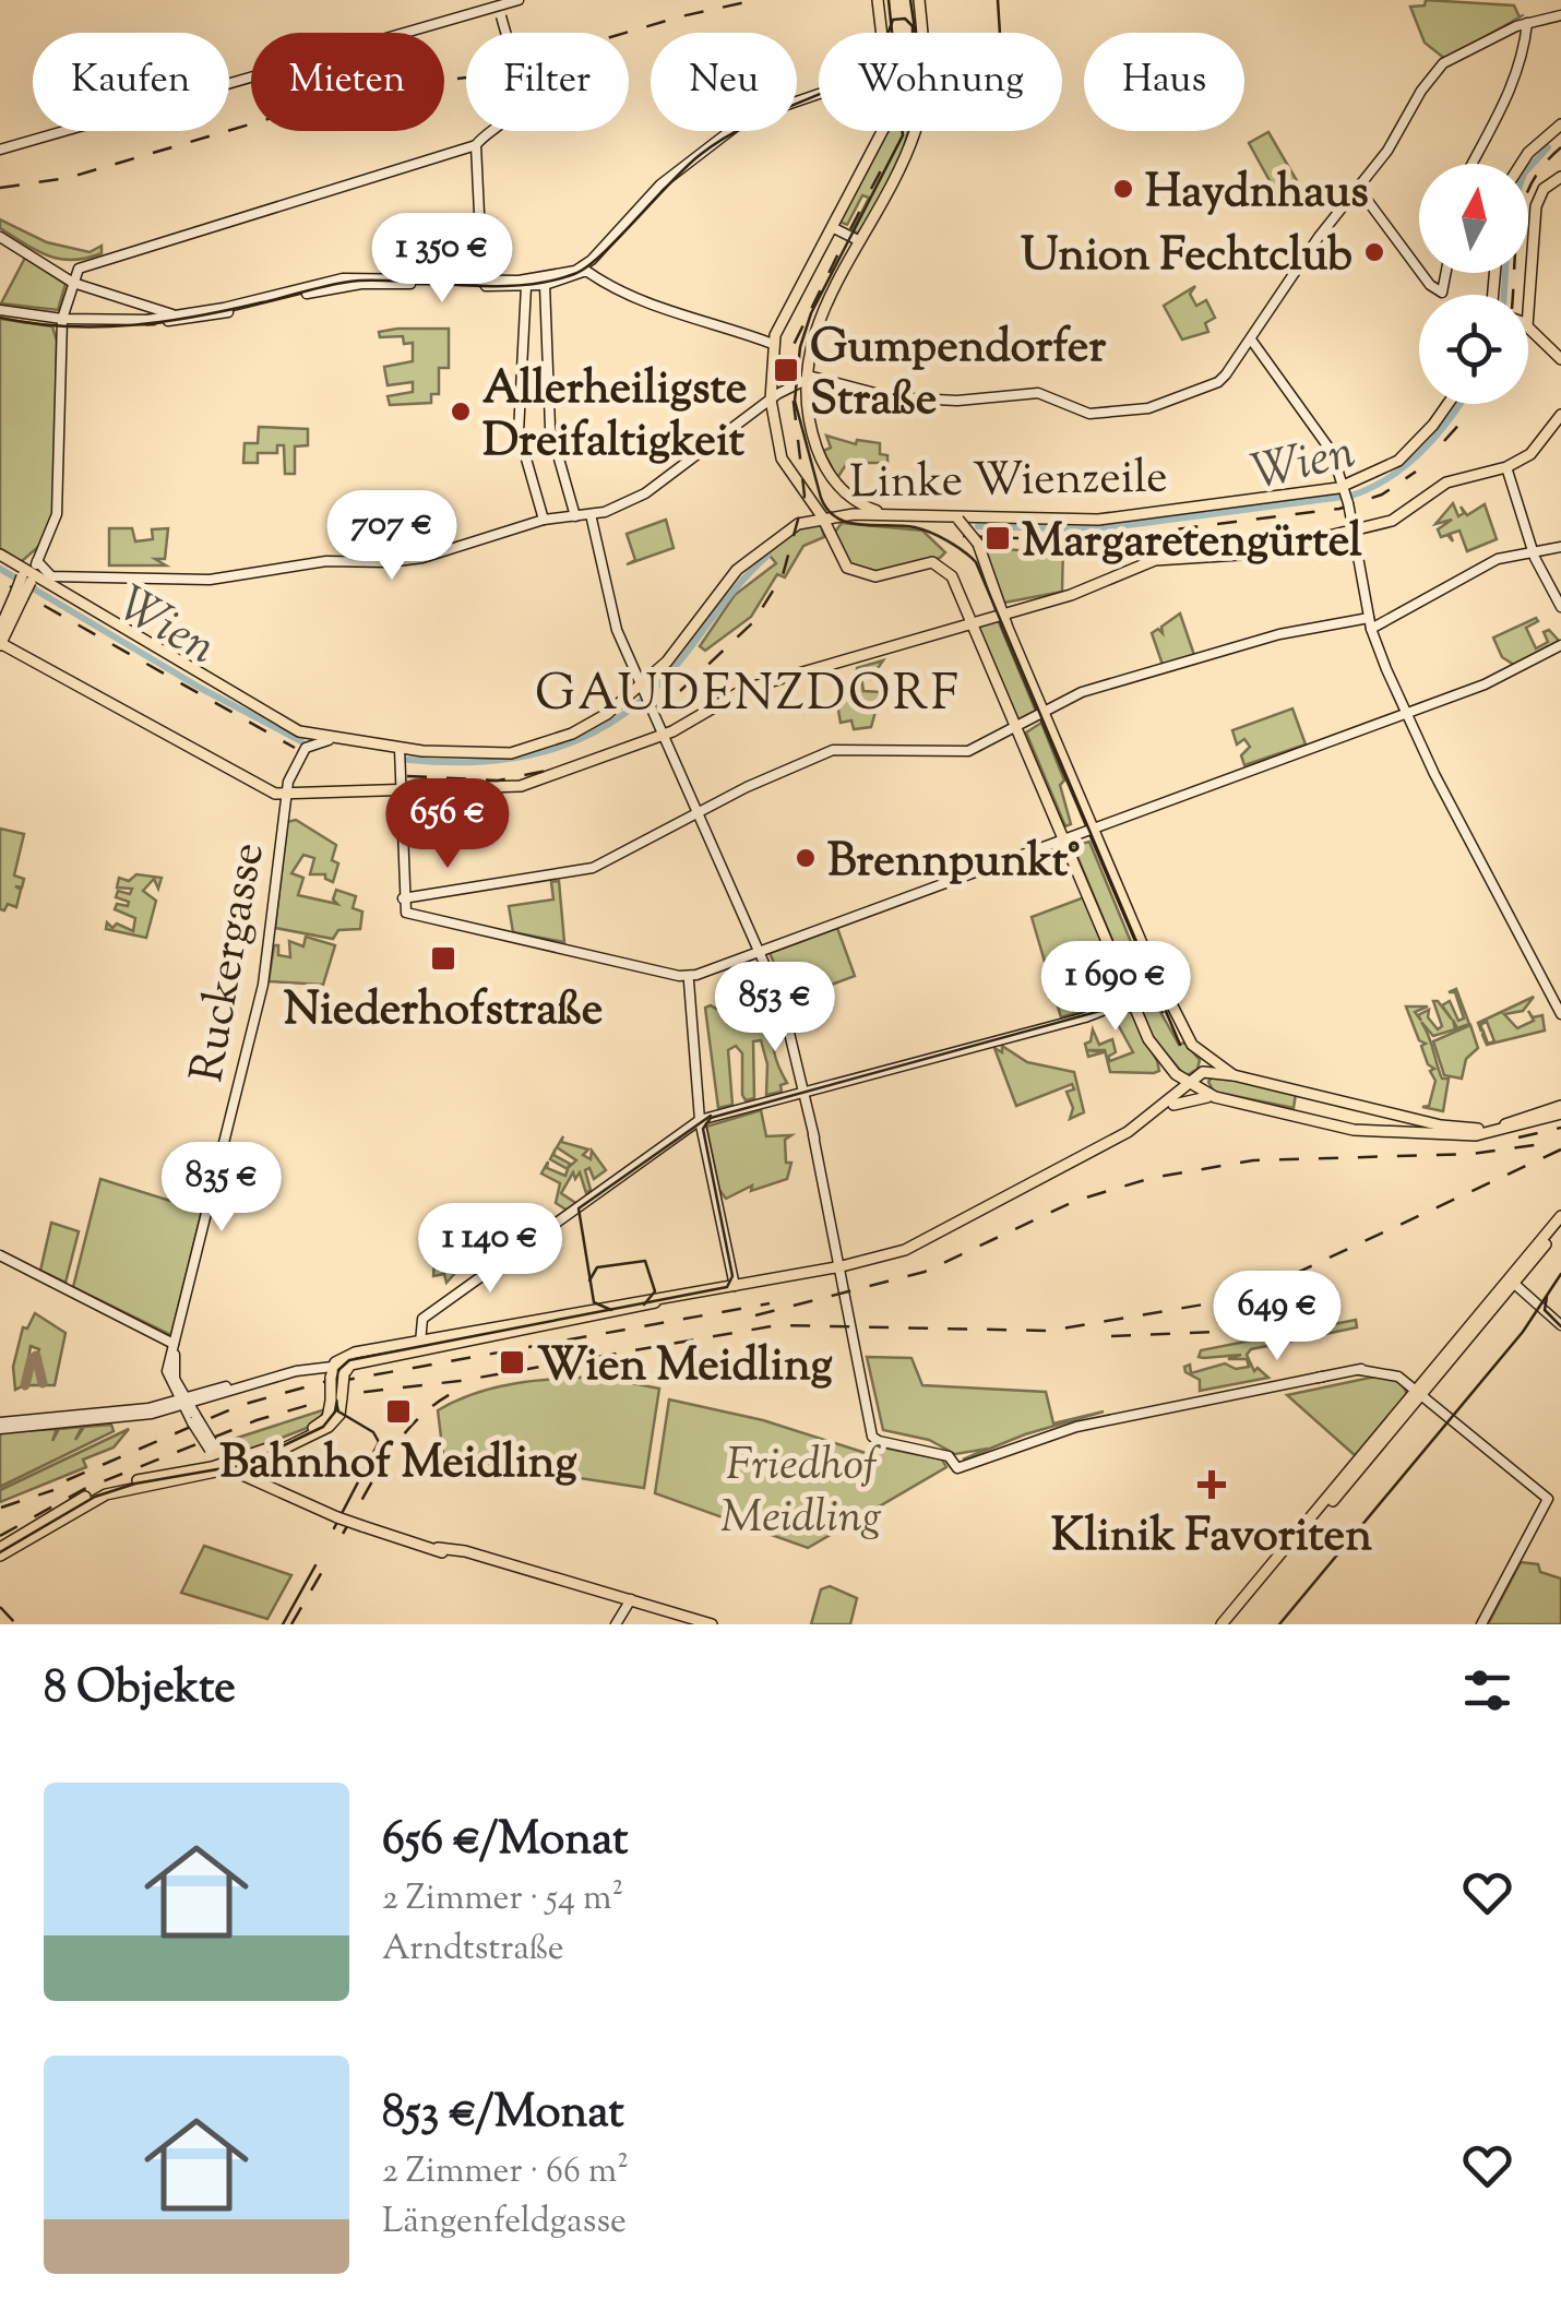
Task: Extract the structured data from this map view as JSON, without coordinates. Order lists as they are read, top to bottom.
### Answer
{
  "streets": {
    "main road": ["Linke Wienzeile"],
    "street": ["Ruckergasse"]
  },
  "crossings": [
    ["Linke Wienzeile", "Ruckergasse"]
  ],
  "districts": ["GAUDENZDORF"],
  "water": ["Wien"],
  "parks": ["Friedhof Meidling"],
  "places": {
    "other": [
      "Haydnhaus",
      "Union Fechtclub",
      "Allerheiligste Dreifaltigkeit",
      "Brennpunkt°"
    ],
    "transit": [
      "Gumpendorfer Straße",
      "Margaretengürtel",
      "Niederhofstraße",
      "Wien Meidling",
      "Bahnhof Meidling"
    ],
    "health": ["Klinik Favoriten"]
  },
  "north": "top",
  "page": {
    "chip": [
      "Kaufen",
      "Mieten",
      "Filter",
      "Neu",
      "Wohnung",
      "Haus"
    ],
    "price": [
      "1 350 €",
      "707 €",
      "656 €",
      "1 690 €",
      "853 €",
      "835 €",
      "1 140 €",
      "649 €"
    ],
    "heading": "8 Objekte",
    "list": [
      {
        "name": "656 €/Monat",
        "note": "2 Zimmer · 54 m² · Arndtstraße"
      },
      {
        "name": "853 €/Monat",
        "note": "2 Zimmer · 66 m² · Längenfeldgasse"
      }
    ]
  }
}
